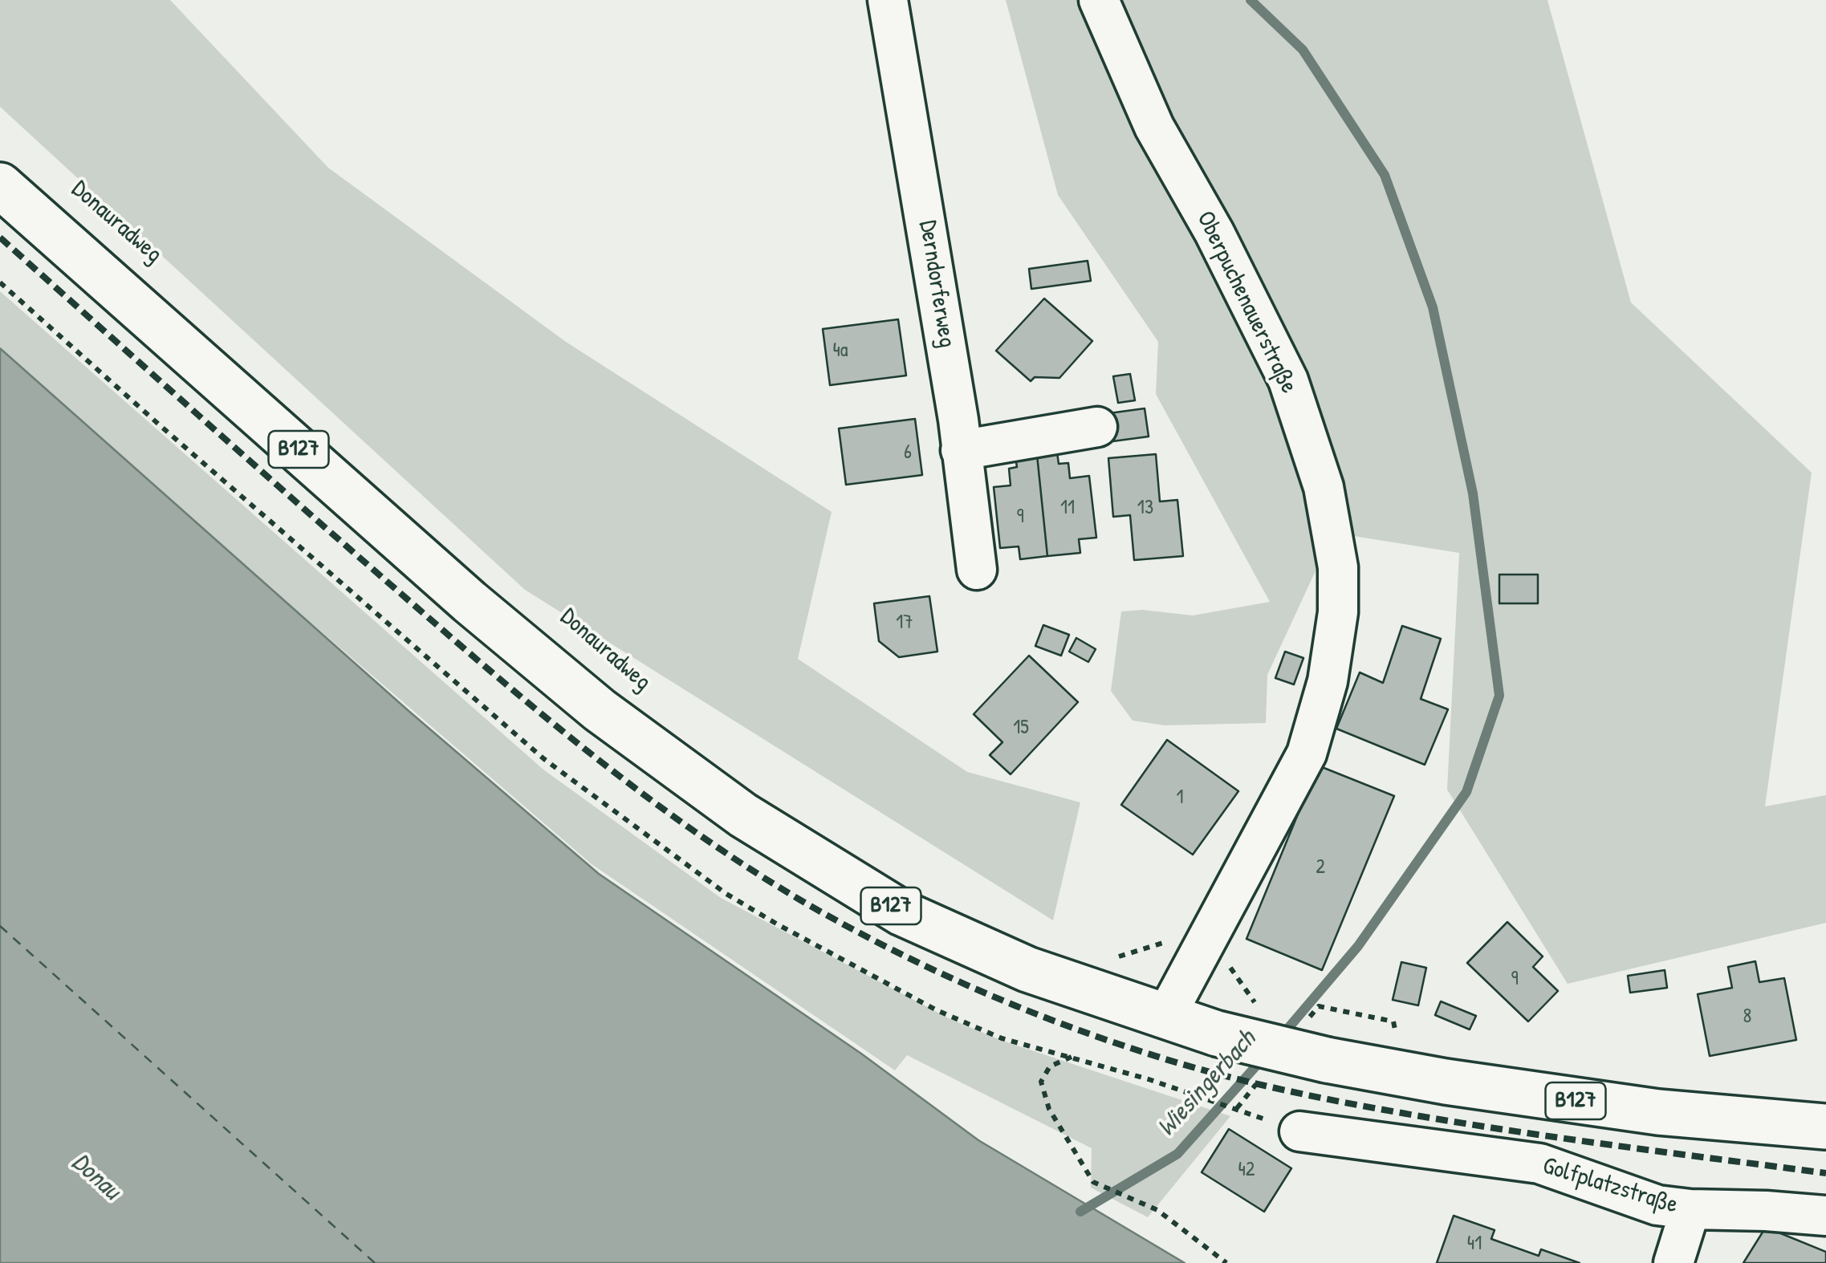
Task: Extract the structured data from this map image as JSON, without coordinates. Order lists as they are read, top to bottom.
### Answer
{
  "streets": {
    "main road": ["B127"],
    "street": ["Derndorferweg", "Oberpuchenauerstraße", "Golfplatzstraße"]
  },
  "crossings": [
    ["Oberpuchenauerstraße", "B127"]
  ],
  "water": ["Wiesingerbach", "Donau"],
  "house_numbers": [
    "4a",
    "6",
    "11",
    "13",
    "9",
    "17",
    "15",
    "1",
    "2",
    "9",
    "8",
    "42",
    "41"
  ]
}
